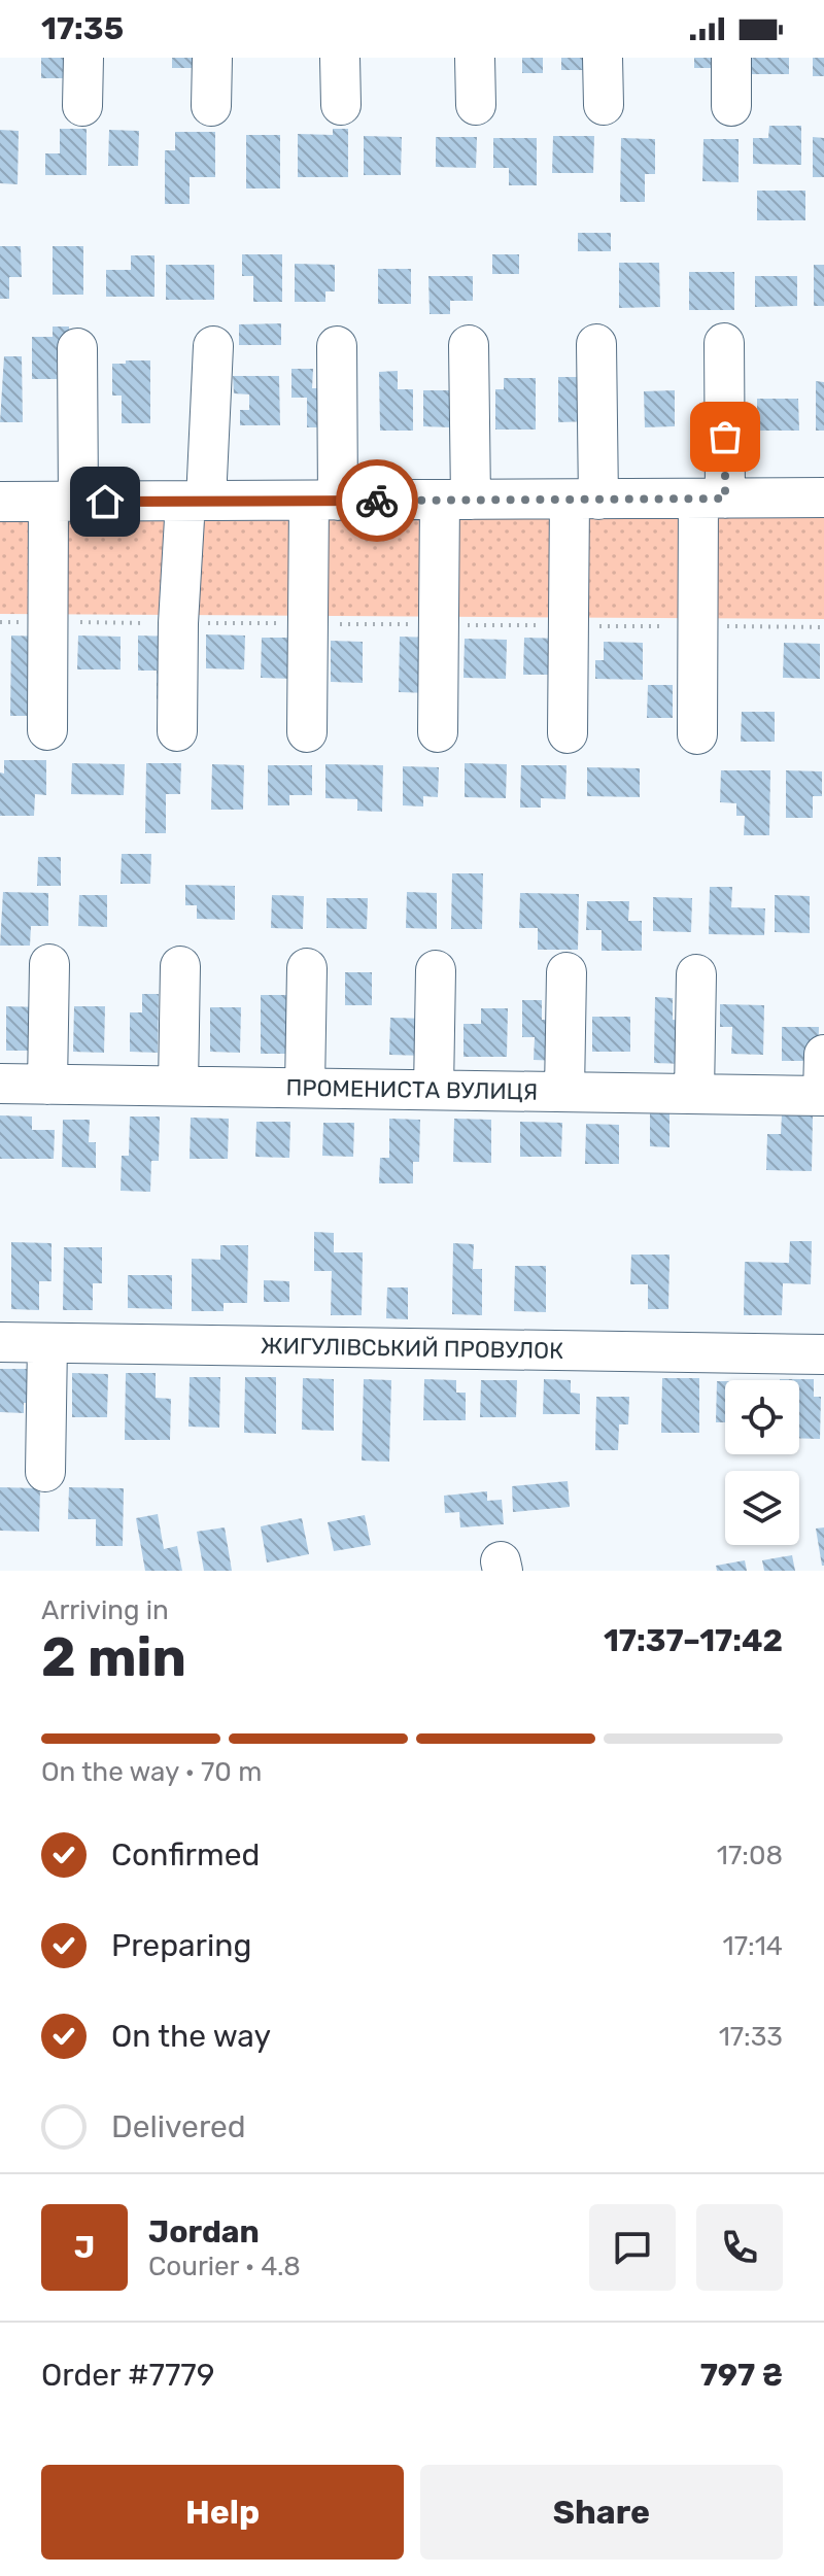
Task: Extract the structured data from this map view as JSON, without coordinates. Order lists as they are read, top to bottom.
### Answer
{
  "streets": {
    "street": ["ПРОМЕНИСТА ВУЛИЦЯ", "ЖИГУЛІВСЬКИЙ ПРОВУЛОК"]
  },
  "page": {
    "status": "17:35",
    "heading": ["2 min", "Arriving in", "17:37–17:42"],
    "panel": [
      "Jordan",
      "Courier · 4.8",
      "Order #7779",
      "797 ₴"
    ],
    "bar": "On the way · 70 m",
    "list": [
      ["Confirmed", "17:08"],
      ["Preparing", "17:14"],
      ["On the way", "17:33"],
      "Delivered"
    ],
    "round": "J",
    "buttons": ["Help", "Share"]
  }
}
